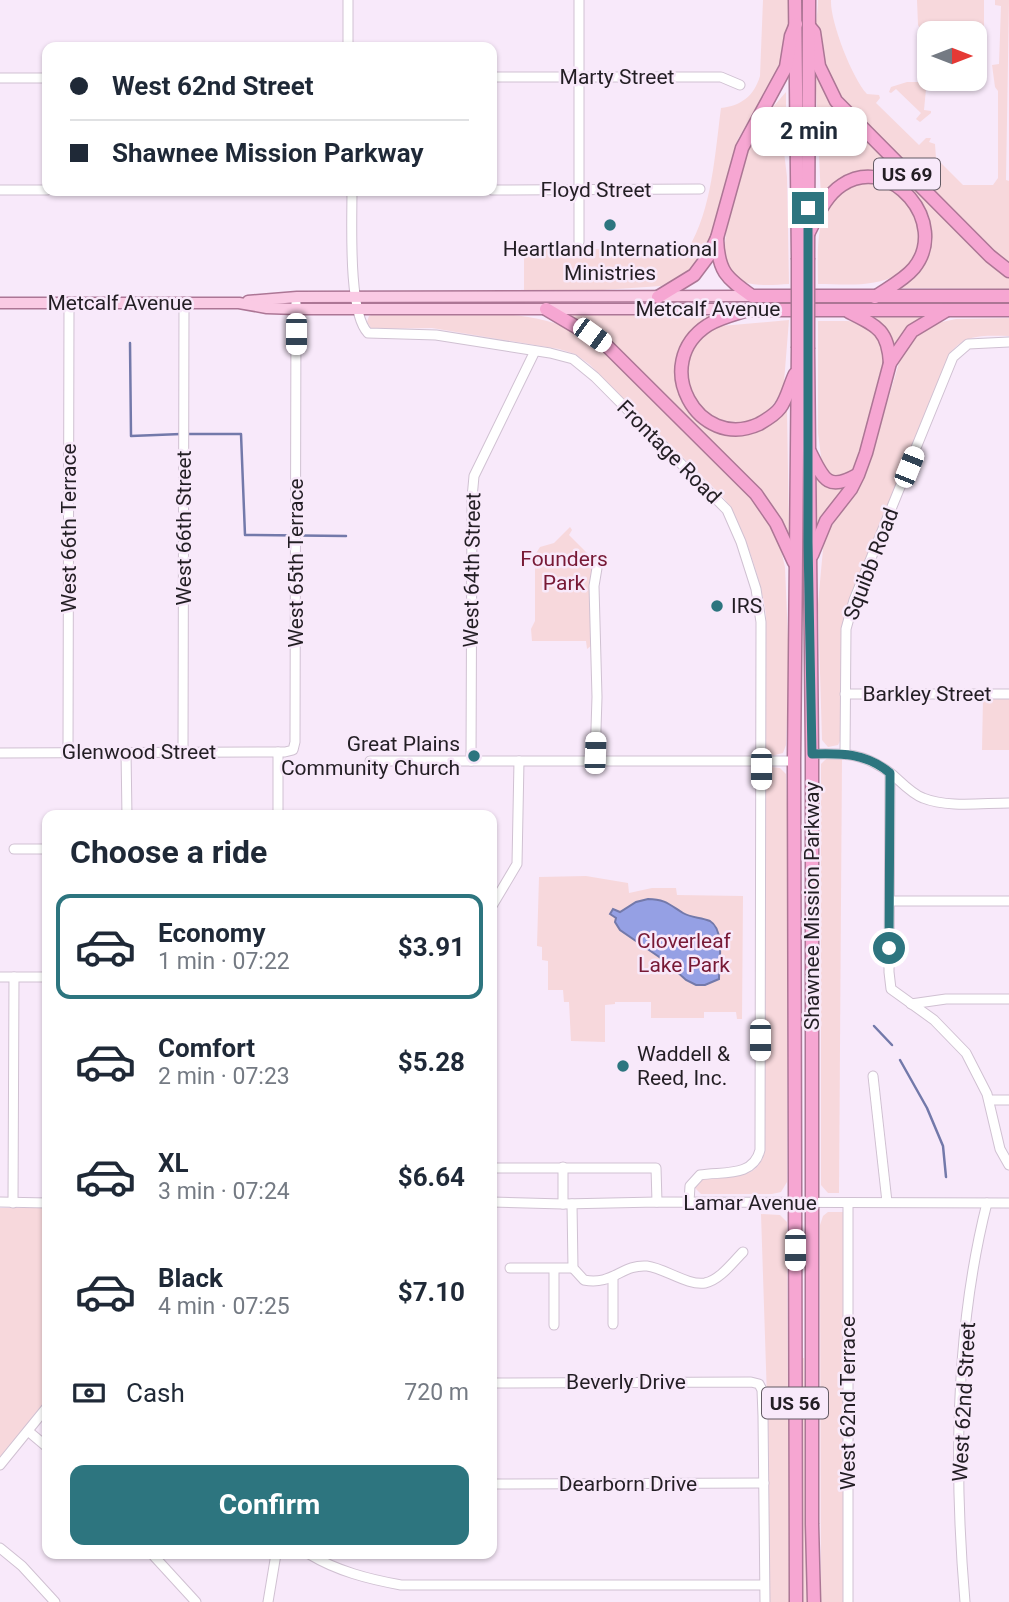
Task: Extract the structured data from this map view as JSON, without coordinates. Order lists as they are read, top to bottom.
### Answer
{
  "streets": {
    "highway": [
      "US 69",
      "Metcalf Avenue",
      "Shawnee Mission Parkway",
      "US 56"
    ],
    "street": [
      "Marty Street",
      "Floyd Street",
      "Frontage Road",
      "West 66th Terrace",
      "West 66th Street",
      "West 65th Terrace",
      "Squibb Road",
      "West 64th Street",
      "Barkley Street",
      "Glenwood Street",
      "Lamar Avenue",
      "Beverly Drive",
      "West 62nd Street",
      "West 62nd Terrace",
      "Dearborn Drive"
    ]
  },
  "crossings": [
    ["US 69", "Shawnee Mission Parkway"],
    ["Metcalf Avenue", "Frontage Road"],
    ["Metcalf Avenue", "West 66th Terrace"],
    ["Metcalf Avenue", "West 66th Street"],
    ["Metcalf Avenue", "West 65th Terrace"],
    ["Frontage Road", "West 64th Street"],
    ["Frontage Road", "Lamar Avenue"],
    ["West 66th Terrace", "Glenwood Street"],
    ["West 66th Street", "Glenwood Street"],
    ["West 65th Terrace", "Glenwood Street"],
    ["Squibb Road", "Barkley Street"],
    ["Shawnee Mission Parkway", "Lamar Avenue"],
    ["Lamar Avenue", "West 62nd Street"],
    ["Lamar Avenue", "West 62nd Terrace"],
    ["Beverly Drive", "Dearborn Drive"]
  ],
  "parks": ["Founders Park", "Cloverleaf Lake Park"],
  "places": [
    "Heartland International Ministries",
    "IRS",
    "Great Plains Community Church",
    "Waddell & Reed, Inc."
  ],
  "north": "right",
  "page": {
    "banner": ["West 62nd Street", "Shawnee Mission Parkway"],
    "bubble": "2 min",
    "heading": "Choose a ride",
    "list": [
      {
        "name": "Economy",
        "note": "1 min · 07:22",
        "value": "$3.91"
      },
      {
        "name": "Comfort",
        "note": "2 min · 07:23",
        "value": "$5.28"
      },
      {
        "name": "XL",
        "note": "3 min · 07:24",
        "value": "$6.64"
      },
      {
        "name": "Black",
        "note": "4 min · 07:25",
        "value": "$7.10"
      }
    ],
    "pay": ["Cash", "720 m"],
    "buttons": "Confirm"
  }
}
